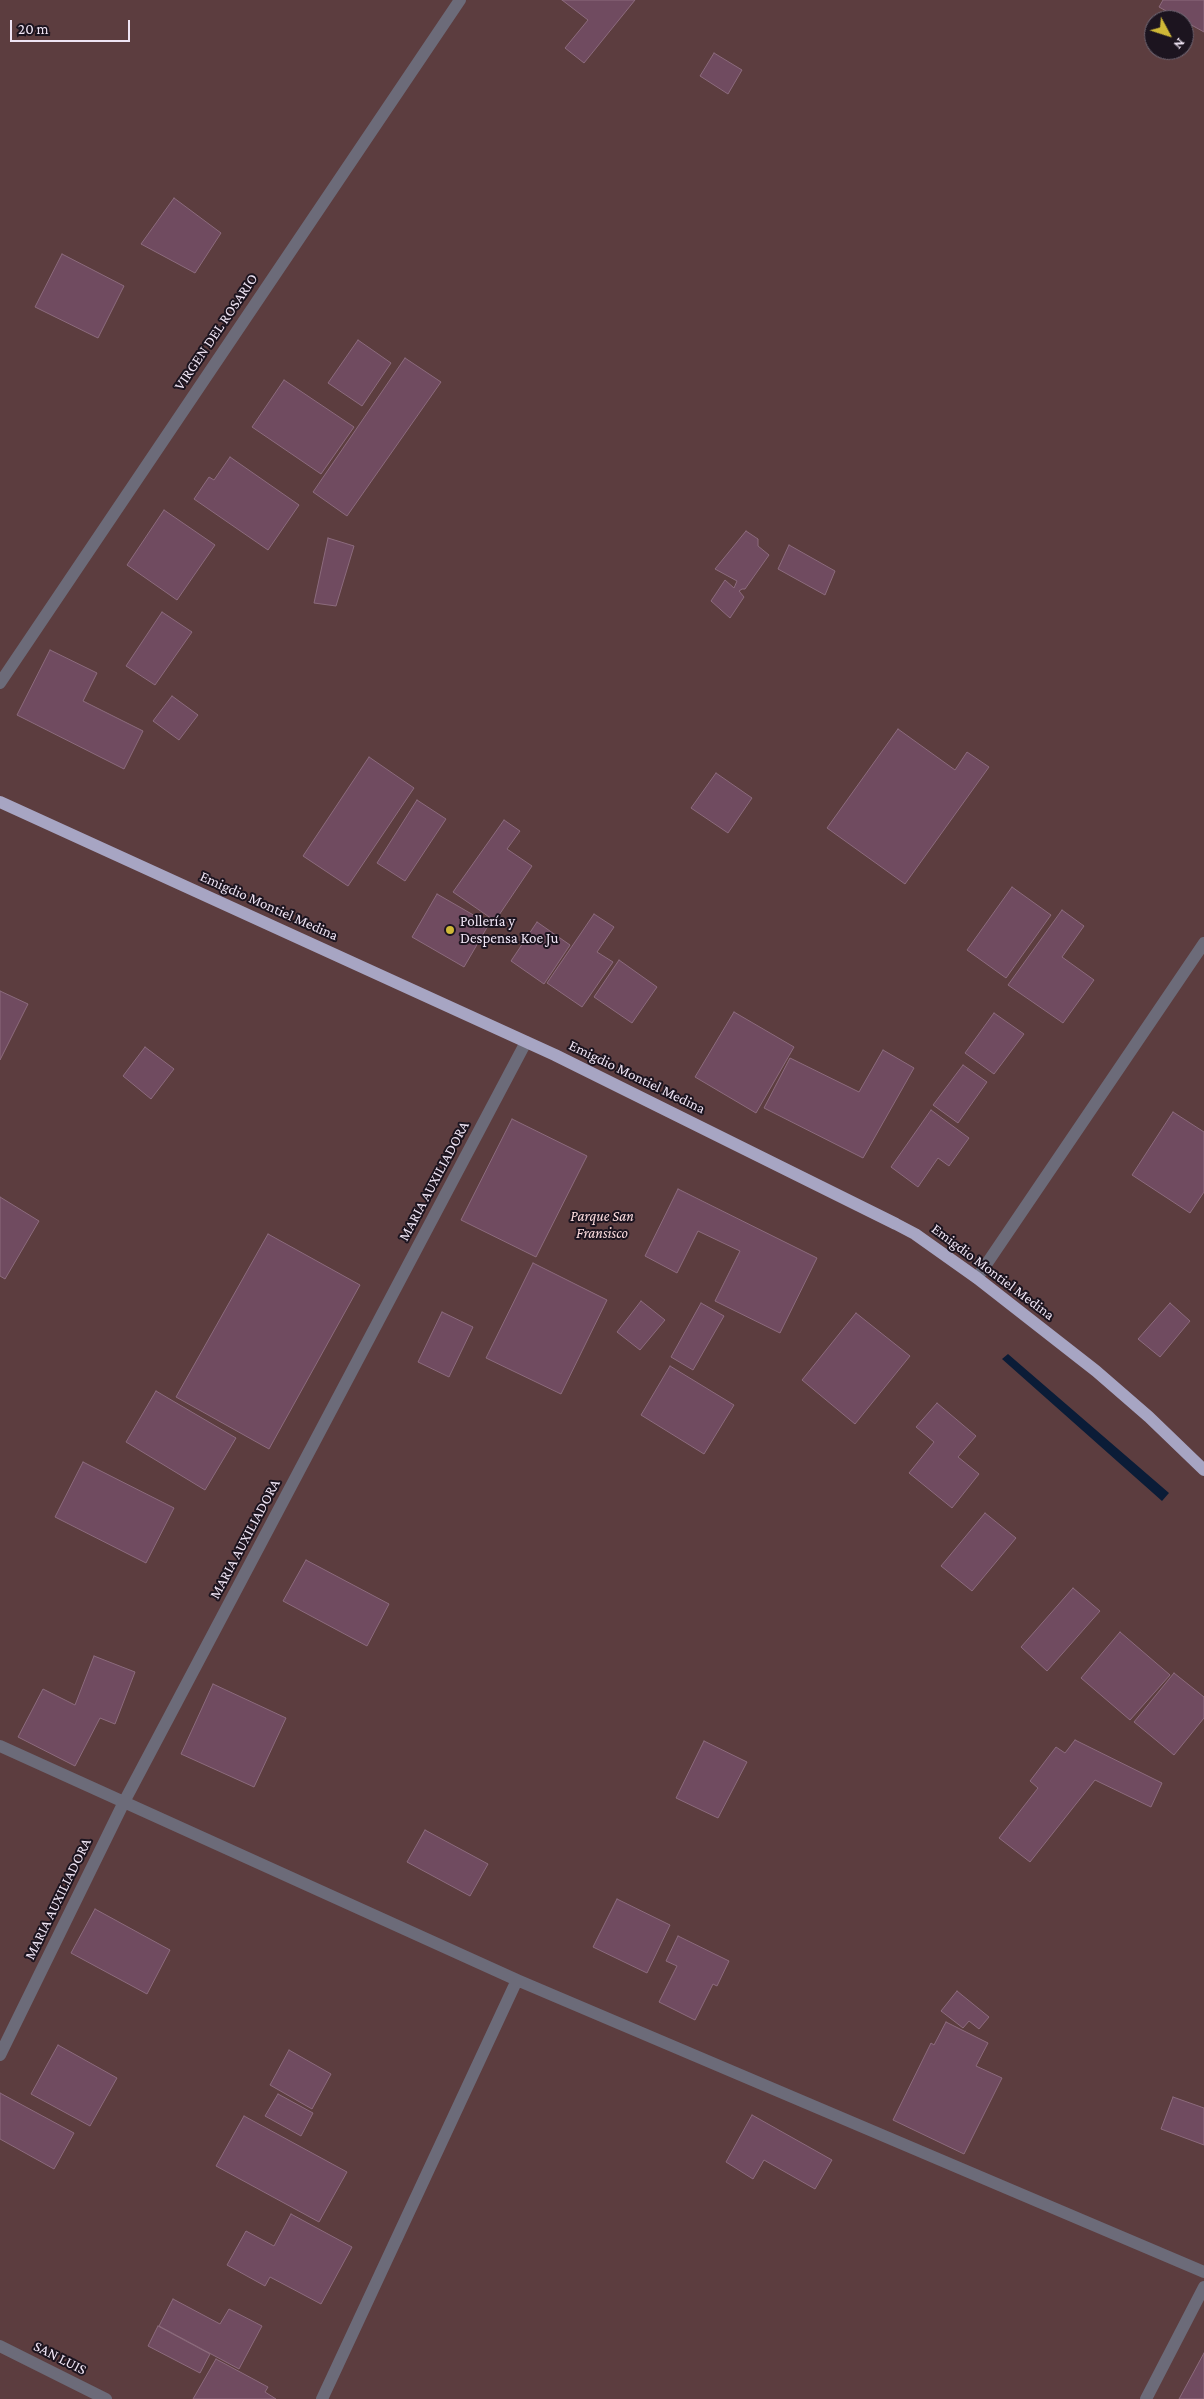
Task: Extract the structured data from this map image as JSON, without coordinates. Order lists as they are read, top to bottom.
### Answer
{
  "streets": {
    "main road": ["Emigdio Montiel Medina"],
    "street": ["VIRGEN DEL ROSARIO", "MARIA AUXILIADORA", "SAN LUIS"]
  },
  "crossings": [
    ["Emigdio Montiel Medina", "MARIA AUXILIADORA"]
  ],
  "parks": ["Parque San Fransisco"],
  "places": ["Pollería y Despensa Koe Ju"],
  "scale_bar": "20 m",
  "north": "bottom right"
}
